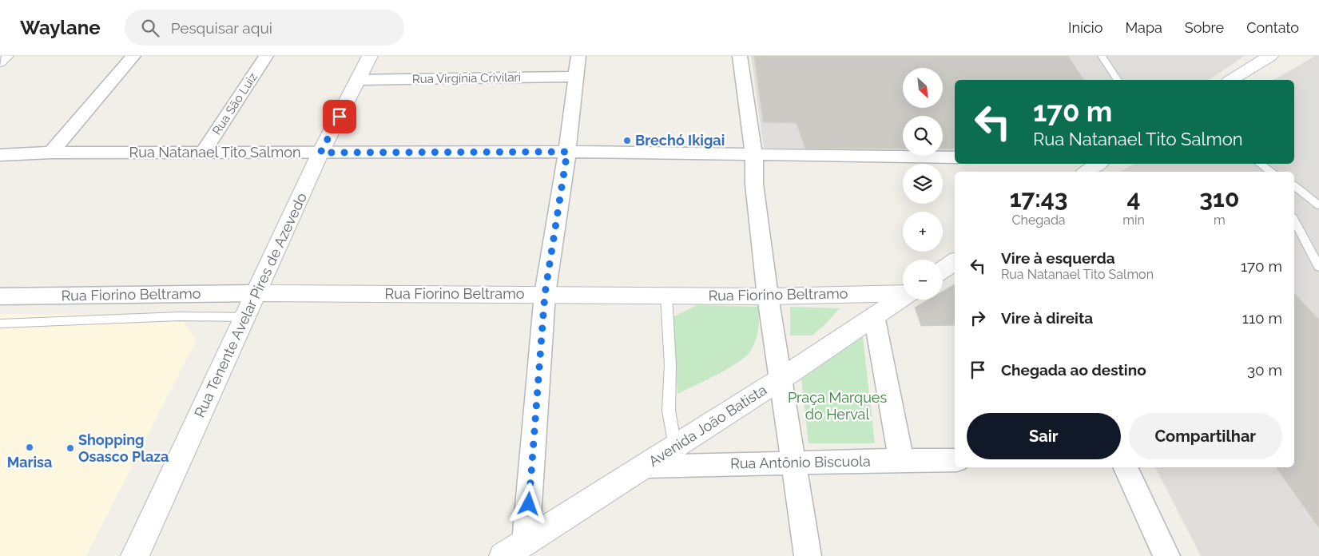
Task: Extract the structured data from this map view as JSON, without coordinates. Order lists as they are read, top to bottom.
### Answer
{
  "streets": {
    "street": [
      "Rua Virgínia Crivilari",
      "Rua São Luiz",
      "Rua Natanael Tito Salmon",
      "Rua Fiorino Beltramo",
      "Rua Tenente Avelar Pires de Azevedo",
      "Avenida João Batista",
      "Rua Antônio Biscuola"
    ]
  },
  "crossings": [
    ["Rua Virgínia Crivilari", "Rua Tenente Avelar Pires de Azevedo"],
    ["Rua São Luiz", "Rua Natanael Tito Salmon"],
    ["Rua Natanael Tito Salmon", "Rua Tenente Avelar Pires de Azevedo"],
    ["Rua Fiorino Beltramo", "Rua Tenente Avelar Pires de Azevedo"],
    ["Avenida João Batista", "Rua Antônio Biscuola"]
  ],
  "parks": ["Praça Marques do Herval"],
  "places": ["Brechó Ikigai", "Marisa", "Shopping Osasco Plaza"],
  "north": "bottom right",
  "page": {
    "header": "Waylane",
    "search": "Pesquisar aqui",
    "nav": [
      "Início",
      "Mapa",
      "Sobre",
      "Contato"
    ],
    "map_buttons": ["+", "−"],
    "turn": ["170 m", "Rua Natanael Tito Salmon"],
    "eta": [
      "17:43",
      "Chegada",
      "4",
      "min",
      "310",
      "m"
    ],
    "list": [
      {
        "name": "Vire à esquerda",
        "note": "Rua Natanael Tito Salmon",
        "value": "170 m"
      },
      {
        "name": "Vire à direita",
        "value": "110 m"
      },
      {
        "name": "Chegada ao destino",
        "value": "30 m"
      }
    ],
    "buttons": ["Sair", "Compartilhar"]
  }
}
